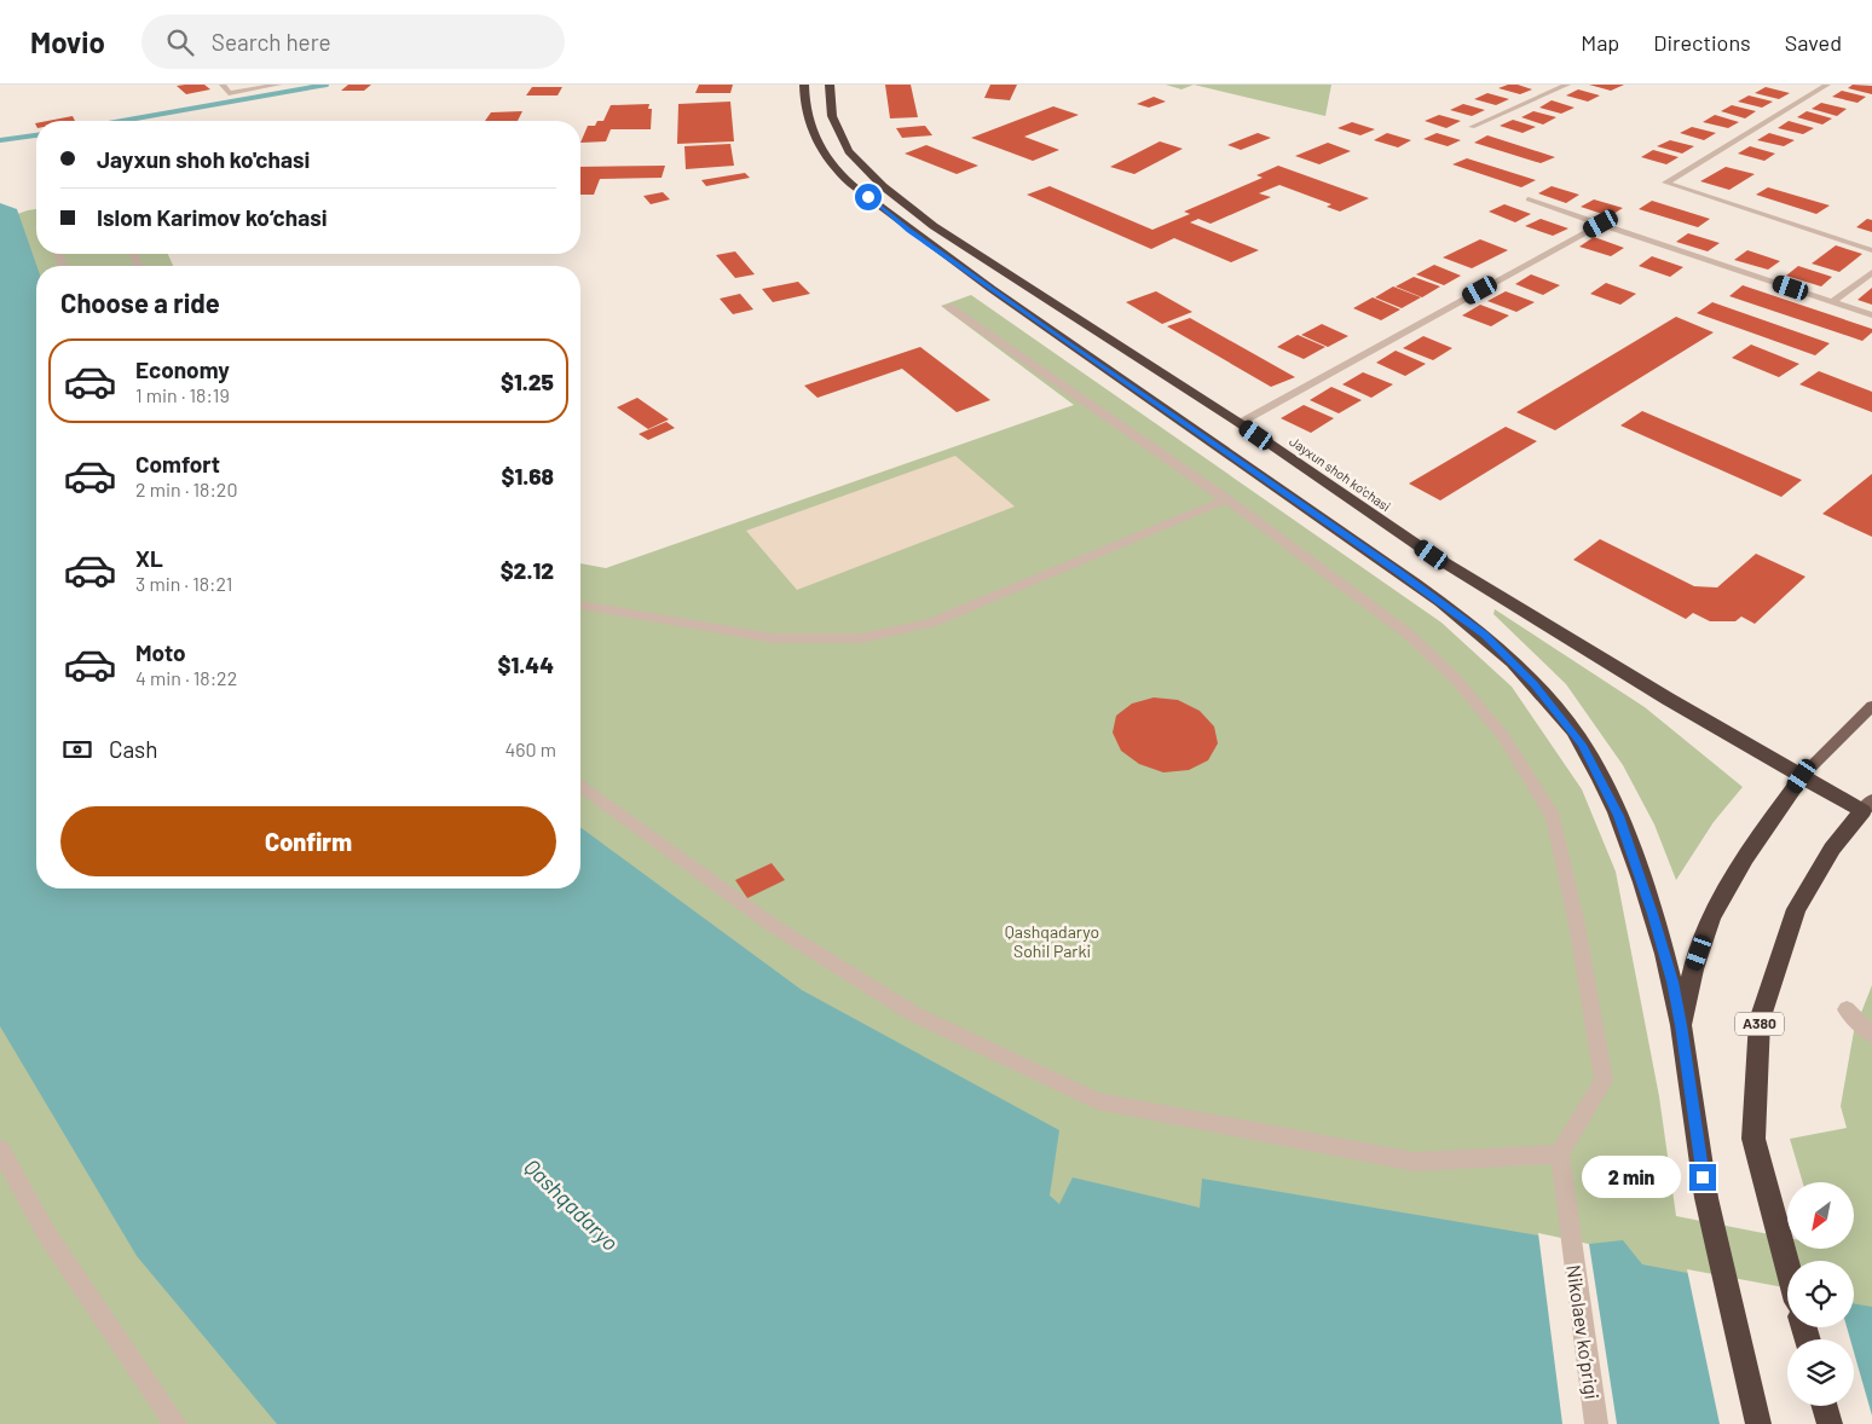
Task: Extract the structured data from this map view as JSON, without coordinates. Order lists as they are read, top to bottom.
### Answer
{
  "streets": {
    "highway": ["Jayxun shoh ko'chasi", "A380"],
    "street": ["Nikolaev ko‘prigi"]
  },
  "crossings": [
    ["Jayxun shoh ko'chasi", "A380"]
  ],
  "water": ["Qashqadaryo"],
  "parks": ["Qashqadaryo Sohil Parki"],
  "north": "bottom left",
  "page": {
    "header": "Movio",
    "search": "Search here",
    "nav": ["Map", "Directions", "Saved"],
    "banner": ["Jayxun shoh ko'chasi", "Islom Karimov ko‘chasi"],
    "heading": "Choose a ride",
    "list": [
      {
        "name": "Economy",
        "note": "1 min · 18:19",
        "value": "$1.25"
      },
      {
        "name": "Comfort",
        "note": "2 min · 18:20",
        "value": "$1.68"
      },
      {
        "name": "XL",
        "note": "3 min · 18:21",
        "value": "$2.12"
      },
      {
        "name": "Moto",
        "note": "4 min · 18:22",
        "value": "$1.44"
      }
    ],
    "pay": ["Cash", "460 m"],
    "buttons": "Confirm",
    "bubble": "2 min"
  }
}
